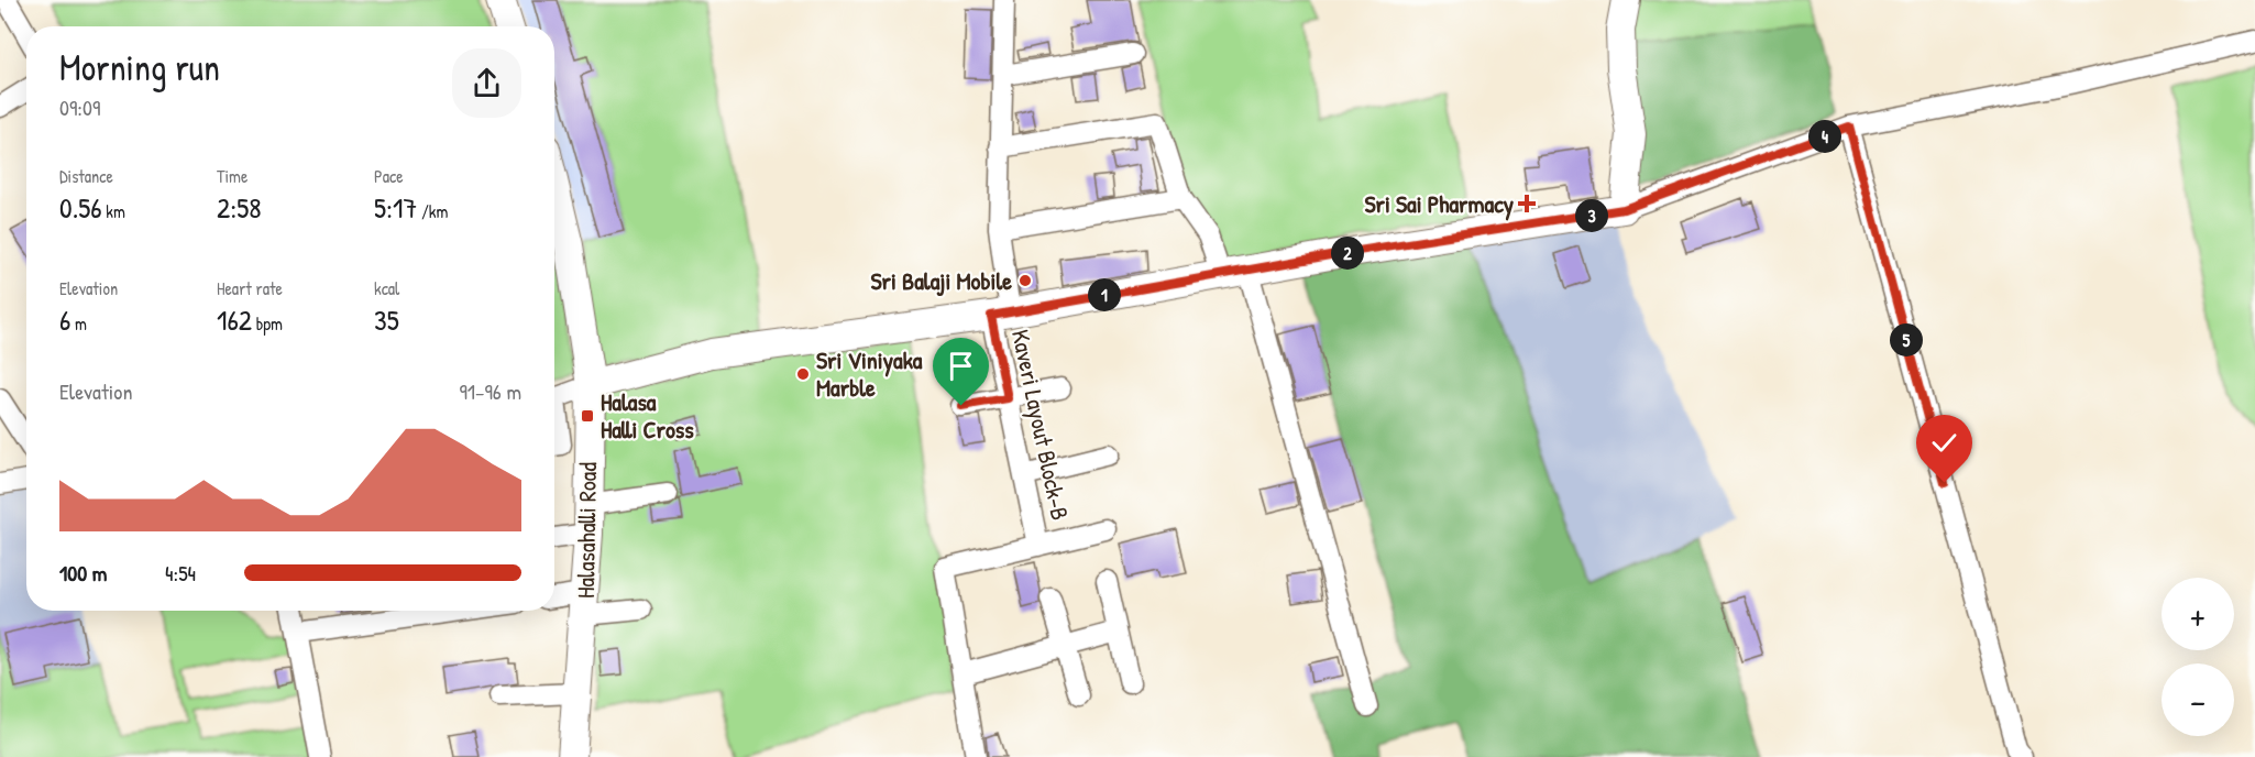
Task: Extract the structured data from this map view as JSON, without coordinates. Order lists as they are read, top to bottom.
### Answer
{
  "streets": {
    "street": ["Kaveri Layout Block-B", "Halasahalli Road"]
  },
  "places": {
    "health": ["Sri Sai Pharmacy"],
    "other": ["Sri Balaji Mobile", "Sri Viniyaka Marble"],
    "transit": ["Halasa Halli Cross"]
  },
  "page": {
    "heading": ["Morning run", "09:09"],
    "pins": [
      "4",
      "3",
      "2",
      "1",
      "5"
    ],
    "stats": [
      ["Distance", "0.56 km"],
      ["Time", "2:58"],
      ["Pace", "5:17 /km"],
      ["Elevation", "6 m"],
      ["Heart rate", "162 bpm"],
      ["kcal", "35"]
    ],
    "chart": ["Elevation", "91–96 m"],
    "list": [
      {
        "name": "100 m",
        "note": "4:54"
      }
    ],
    "map_buttons": ["+", "−"]
  }
}
